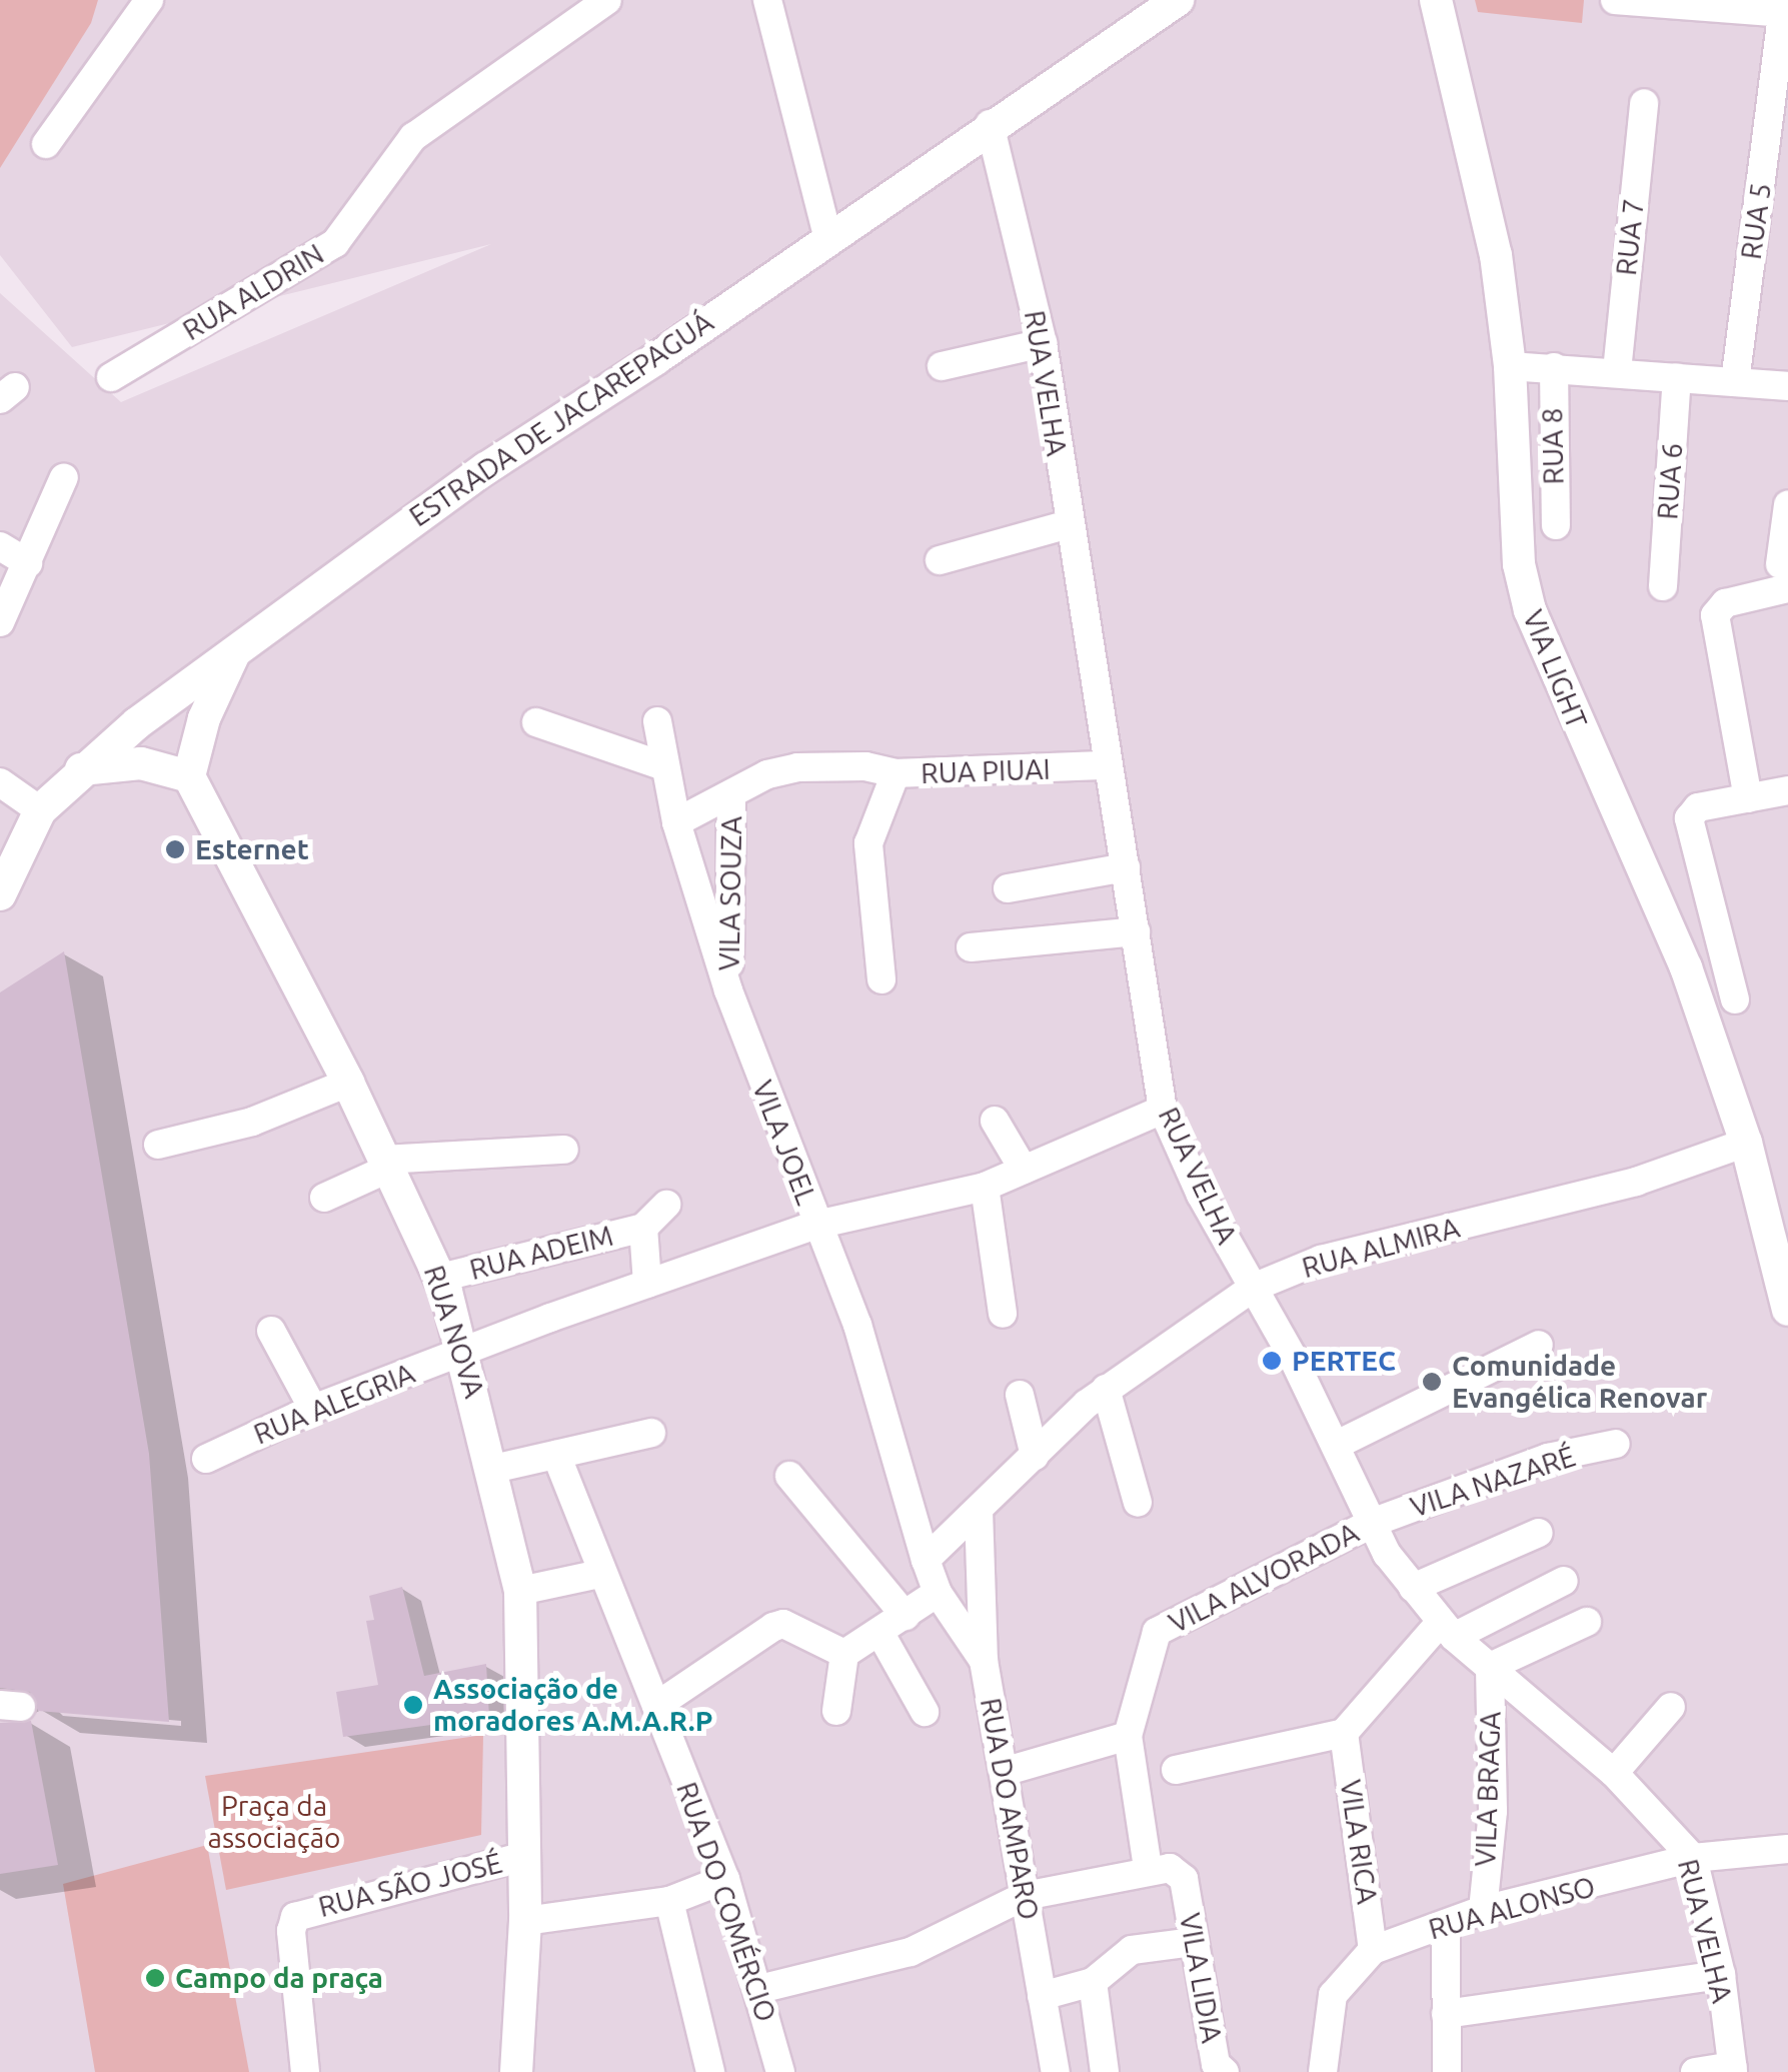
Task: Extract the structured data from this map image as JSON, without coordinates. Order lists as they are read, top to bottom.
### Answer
{
  "streets": {
    "street": [
      "RUA 5",
      "RUA 7",
      "RUA ALDRIN",
      "RUA VELHA",
      "ESTRADA DE JACAREPAGUÁ",
      "RUA 8",
      "RUA 6",
      "VIA LIGHT",
      "RUA PIUAI",
      "VILA SOUZA",
      "VILA JOEL",
      "RUA ALMIRA",
      "RUA ADEIM",
      "RUA NOVA",
      "RUA ALEGRIA",
      "VILA NAZARÉ",
      "VILA ALVORADA",
      "VILA BRAGA",
      "RUA DO AMPARO",
      "VILA RICA",
      "RUA SÃO JOSÉ",
      "RUA DO COMÉRCIO",
      "RUA ALONSO",
      "VILA LIDIA"
    ]
  },
  "crossings": [
    ["RUA VELHA", "ESTRADA DE JACAREPAGUÁ"],
    ["RUA VELHA", "RUA PIUAI"],
    ["RUA VELHA", "RUA ALMIRA"],
    ["RUA VELHA", "RUA ALEGRIA"],
    ["RUA VELHA", "VILA NAZARÉ"],
    ["RUA VELHA", "VILA ALVORADA"],
    ["RUA VELHA", "VILA BRAGA"],
    ["RUA VELHA", "RUA ALONSO"],
    ["VIA LIGHT", "RUA ALMIRA"],
    ["VILA SOUZA", "VILA JOEL"],
    ["VILA JOEL", "RUA ALMIRA"],
    ["VILA JOEL", "RUA ALEGRIA"],
    ["VILA JOEL", "RUA DO AMPARO"],
    ["RUA ALMIRA", "RUA DO AMPARO"],
    ["RUA ADEIM", "RUA NOVA"],
    ["RUA NOVA", "RUA ALEGRIA"],
    ["RUA NOVA", "RUA SÃO JOSÉ"],
    ["VILA NAZARÉ", "VILA ALVORADA"],
    ["VILA ALVORADA", "VILA LIDIA"],
    ["VILA BRAGA", "RUA ALONSO"],
    ["VILA RICA", "RUA ALONSO"]
  ],
  "parks": ["Praça da associação"],
  "places": [
    "Esternet",
    "PERTEC",
    "Comunidade Evangélica Renovar",
    "Associação de moradores A.M.A.R.P",
    "Campo da praça"
  ]
}
